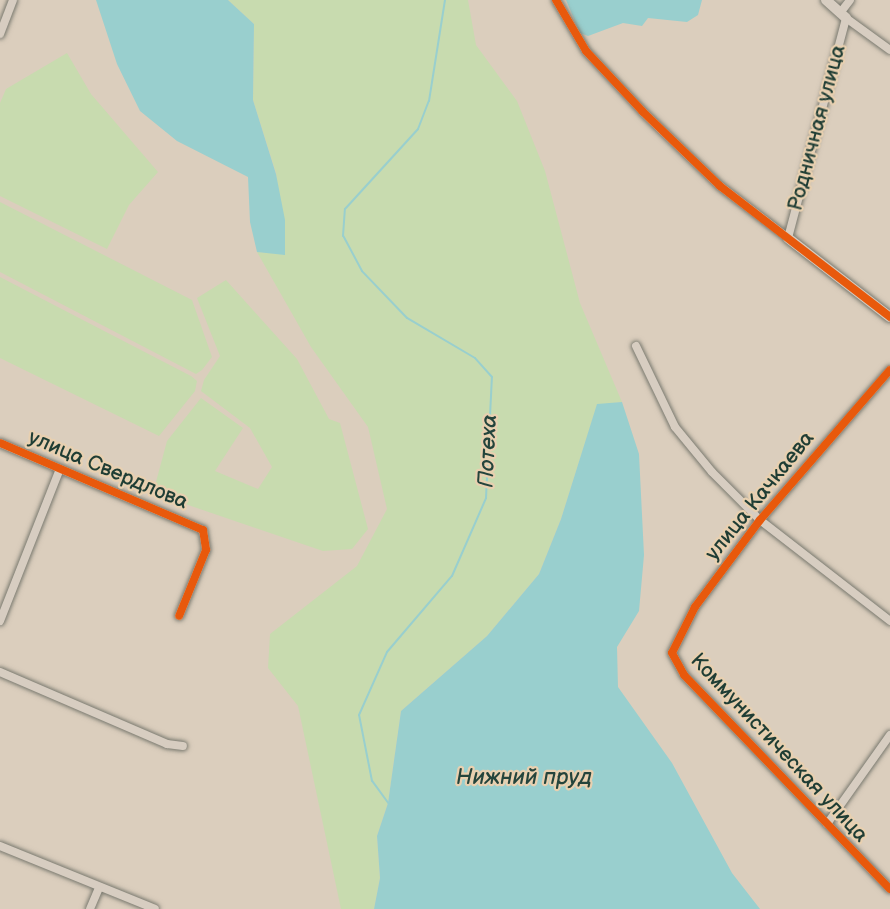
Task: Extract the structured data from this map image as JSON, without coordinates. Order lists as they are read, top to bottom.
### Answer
{
  "streets": {
    "street": [
      "Родничная улица",
      "улица Свердлова",
      "улица Качкаева",
      "Коммунистическая улица"
    ]
  },
  "crossings": [
    ["улица Качкаева", "Коммунистическая улица"]
  ],
  "water": ["Потеха", "Нижний пруд"]
}
